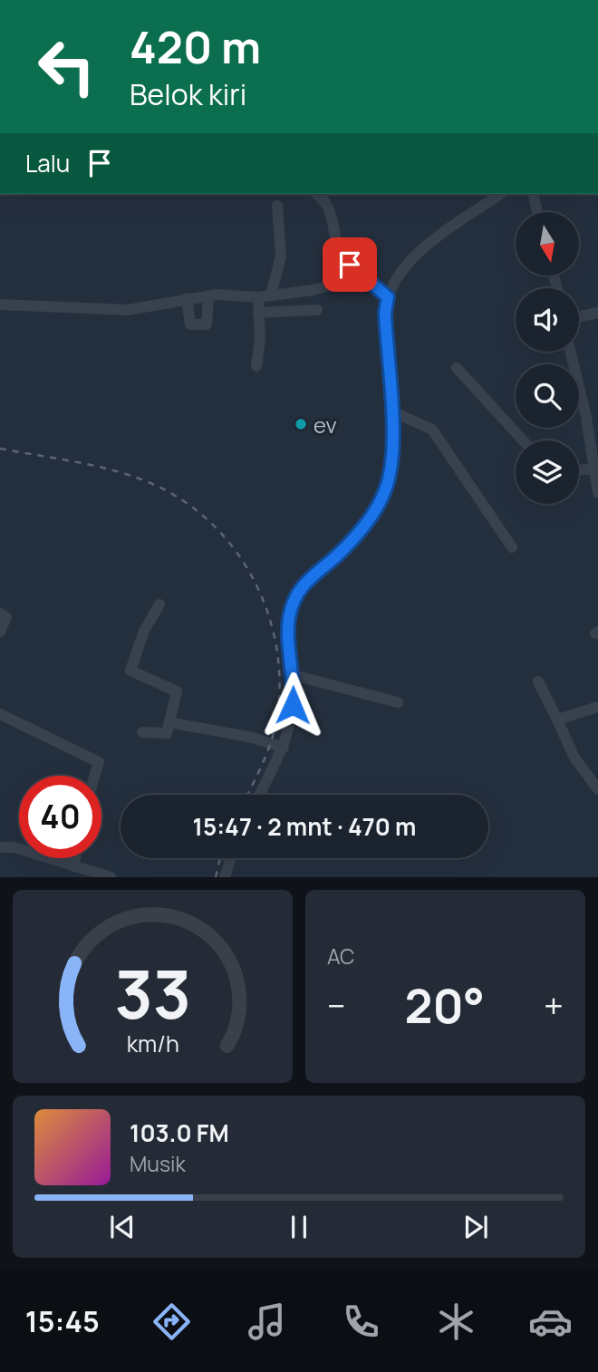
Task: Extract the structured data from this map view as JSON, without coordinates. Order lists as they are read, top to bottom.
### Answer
{
  "places": ["ev"],
  "north": "bottom",
  "page": {
    "turn": ["420 m", "Belok kiri"],
    "then": "Lalu",
    "limit": "40",
    "trip": "15:47 · 2 mnt · 470 m",
    "tile": "AC",
    "heat": ["−", "20°", "+"],
    "song": ["103.0 FM", "Musik"],
    "tabs": "15:45",
    "gauge": ["33", "km/h"]
  }
}
